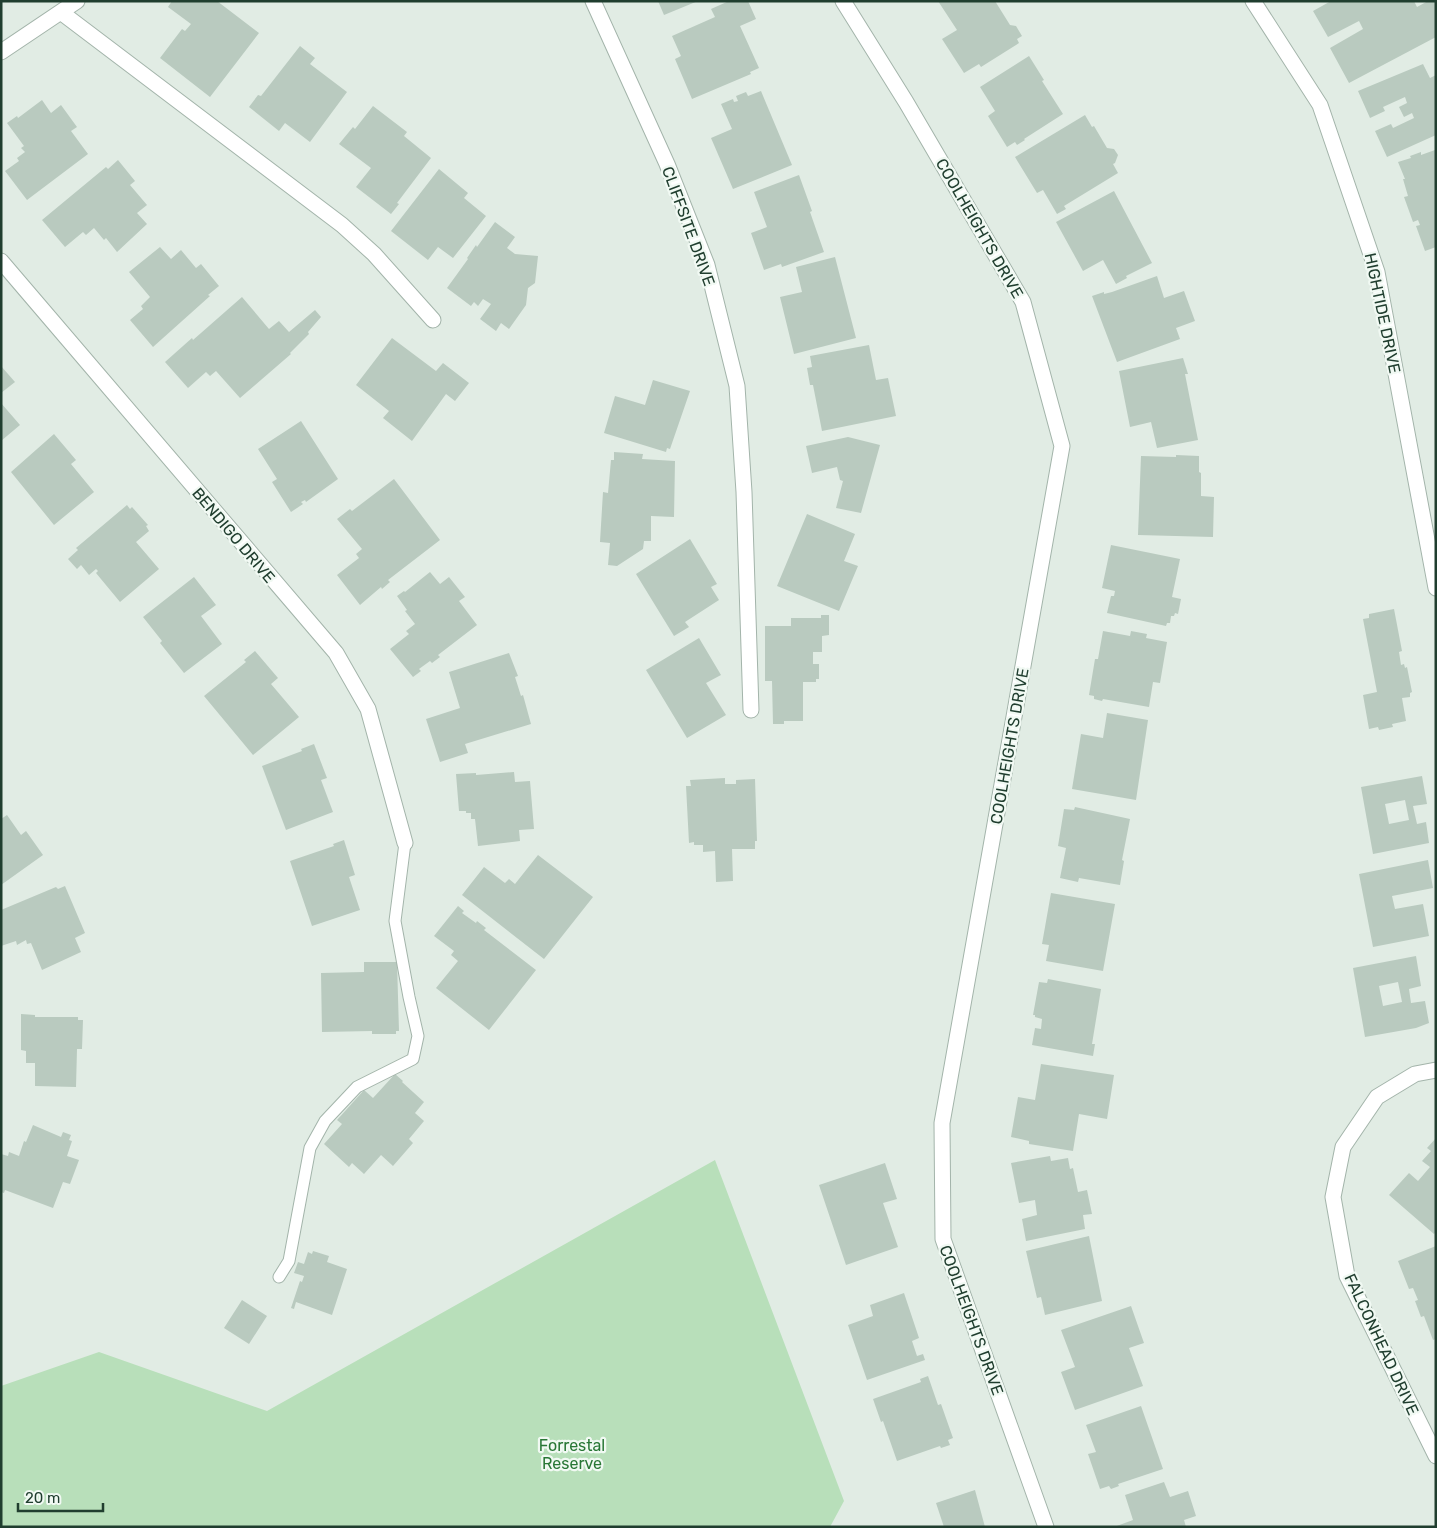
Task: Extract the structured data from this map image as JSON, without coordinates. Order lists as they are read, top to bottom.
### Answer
{
  "streets": {
    "street": [
      "CLIFFSITE DRIVE",
      "COOLHEIGHTS DRIVE",
      "HIGHTIDE DRIVE",
      "BENDIGO DRIVE",
      "FALCONHEAD DRIVE"
    ]
  },
  "parks": ["Forrestal Reserve"],
  "scale_bar": "20 m"
}
